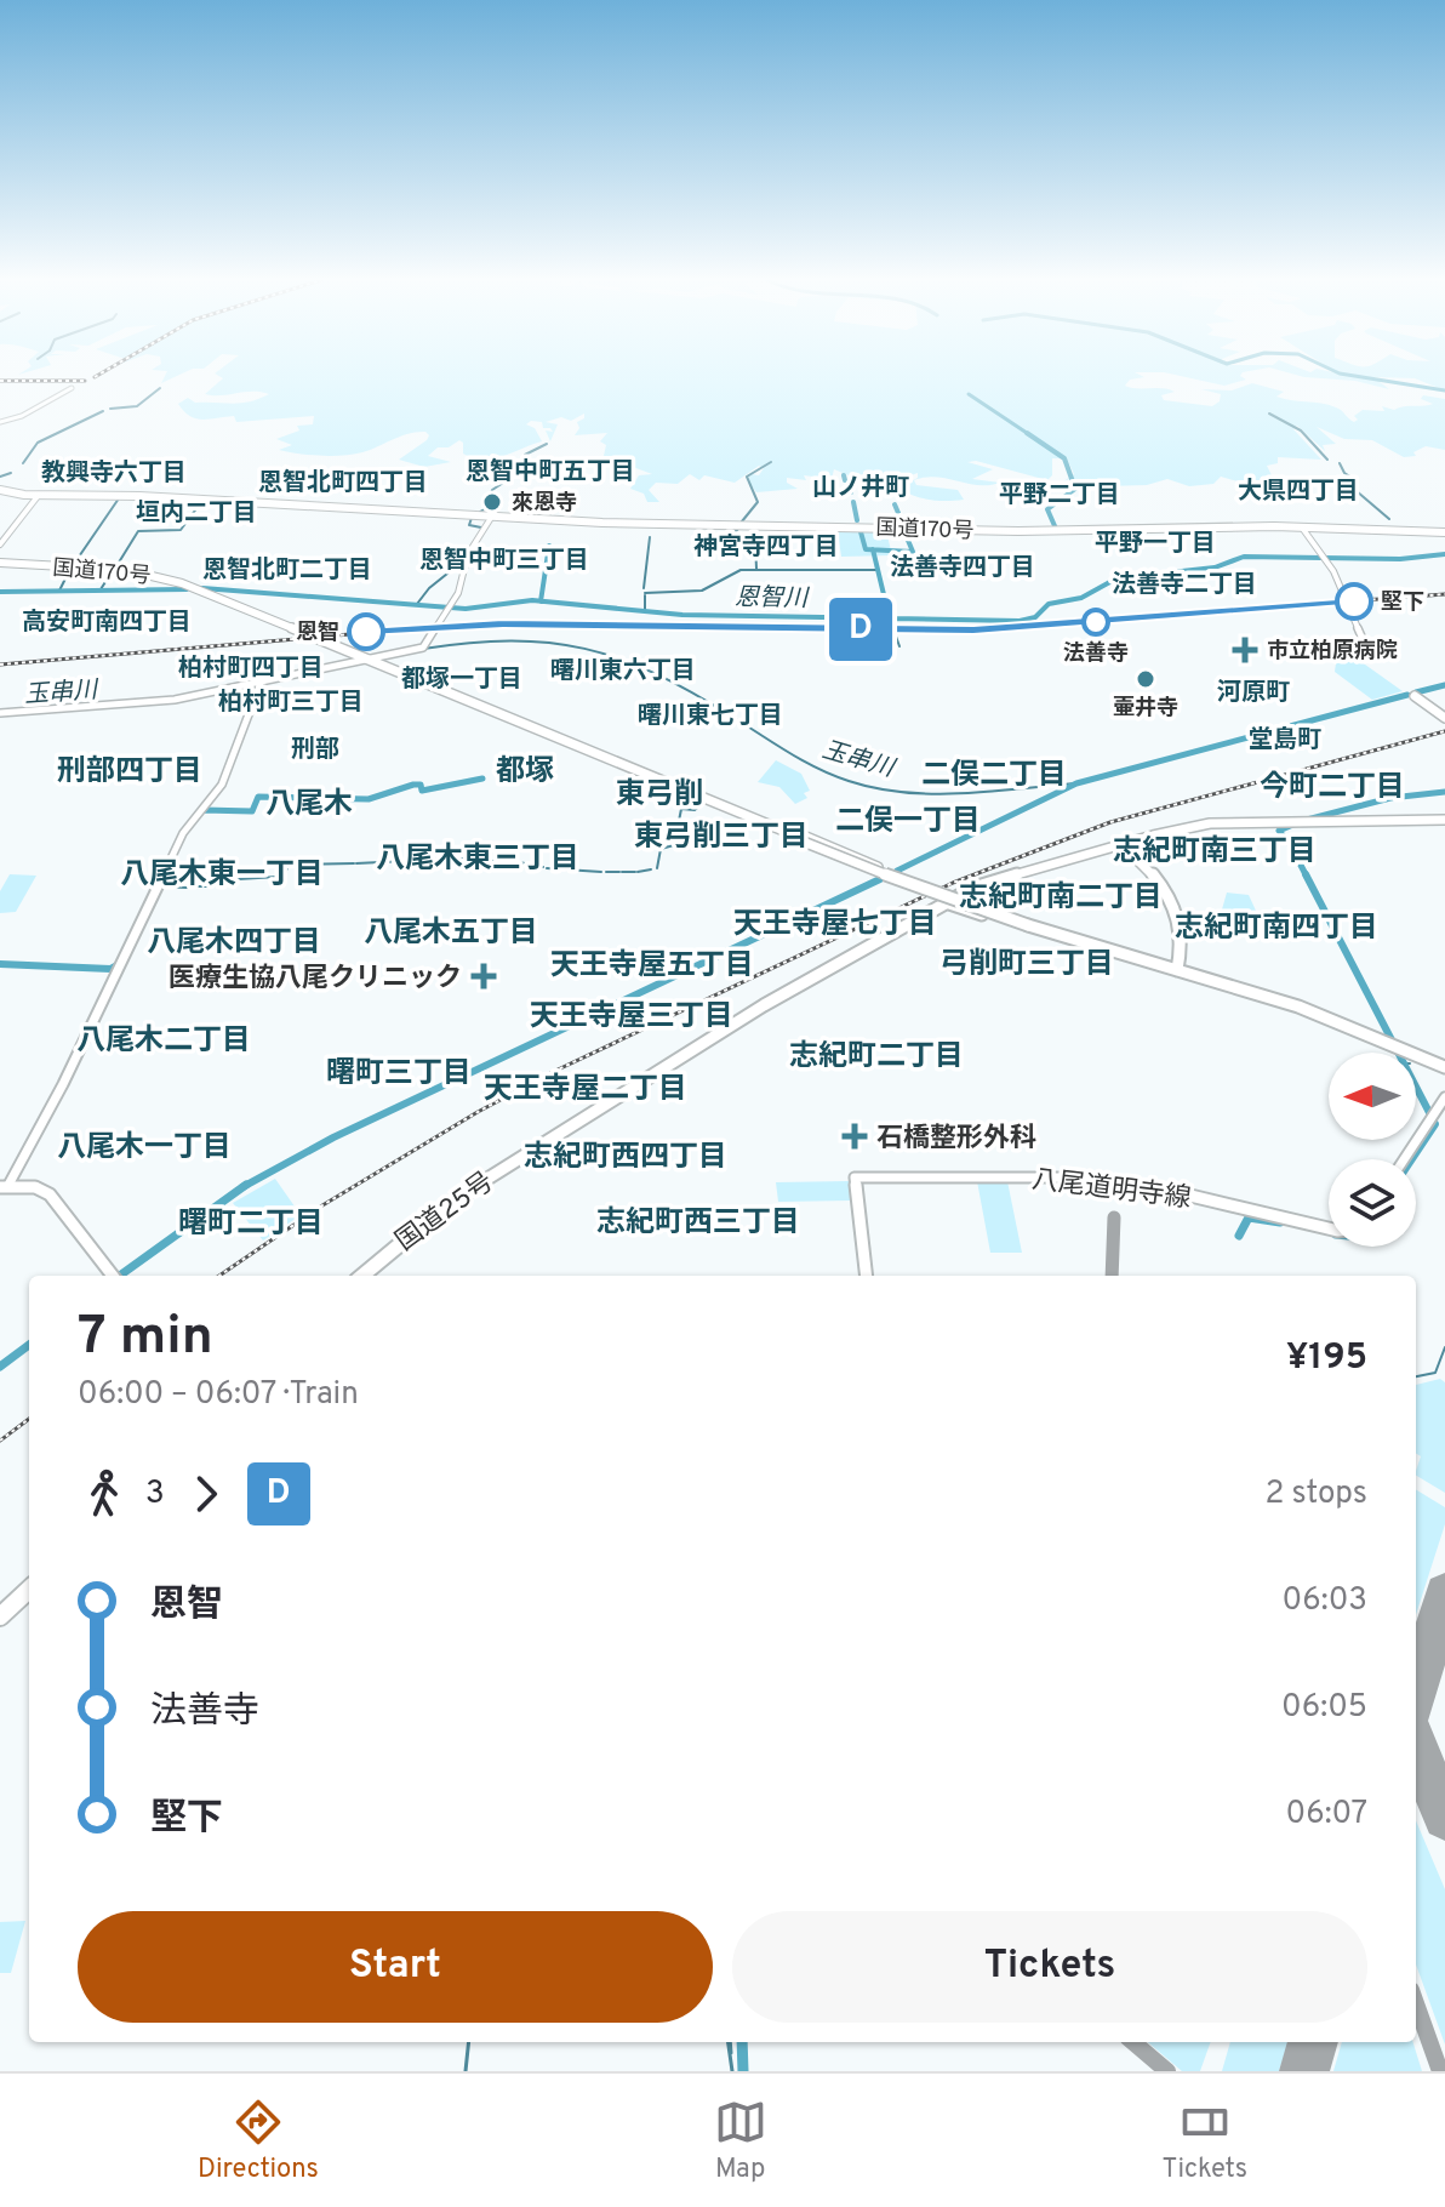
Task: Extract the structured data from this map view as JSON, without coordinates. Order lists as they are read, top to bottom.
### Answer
{
  "streets": {
    "highway": ["国道170号", "国道25号"],
    "main road": ["八尾道明寺線"]
  },
  "districts": [
    "恩智中町五丁目",
    "教興寺六丁目",
    "恩智北町四丁目",
    "山ノ井町",
    "大県四丁目",
    "平野二丁目",
    "垣内二丁目",
    "平野一丁目",
    "神宮寺四丁目",
    "恩智中町三丁目",
    "法善寺四丁目",
    "恩智北町二丁目",
    "法善寺二丁目",
    "高安町南四丁目",
    "柏村町四丁目",
    "曙川東六丁目",
    "都塚一丁目",
    "河原町",
    "柏村町三丁目",
    "曙川東七丁目",
    "堂島町",
    "刑部",
    "刑部四丁目",
    "都塚",
    "二俣二丁目",
    "今町二丁目",
    "東弓削",
    "八尾木",
    "二俣一丁目",
    "東弓削三丁目",
    "志紀町南三丁目",
    "八尾木東三丁目",
    "八尾木東一丁目",
    "志紀町南二丁目",
    "天王寺屋七丁目",
    "志紀町南四丁目",
    "八尾木五丁目",
    "八尾木四丁目",
    "弓削町三丁目",
    "天王寺屋五丁目",
    "天王寺屋三丁目",
    "八尾木二丁目",
    "志紀町二丁目",
    "曙町三丁目",
    "天王寺屋二丁目",
    "八尾木一丁目",
    "志紀町西四丁目",
    "志紀町西三丁目",
    "曙町二丁目"
  ],
  "water": ["恩智川", "玉串川"],
  "places": {
    "other": [
      "來恩寺",
      "堅下",
      "法善寺",
      "恩智",
      "壷井寺"
    ],
    "health": ["市立柏原病院", "医療生協八尾クリニック", "石橋整形外科"]
  },
  "north": "left",
  "page": {
    "on_map": "D",
    "heading": ["7 min", "06:00 – 06:07 · Train", "¥195"],
    "legs": ["3", "D", "2 stops"],
    "list": [
      {
        "name": "恩智",
        "value": "06:03"
      },
      {
        "name": "法善寺",
        "value": "06:05"
      },
      {
        "name": "堅下",
        "value": "06:07"
      }
    ],
    "buttons": ["Start", "Tickets"],
    "tabs": ["Directions", "Map", "Tickets"]
  }
}
